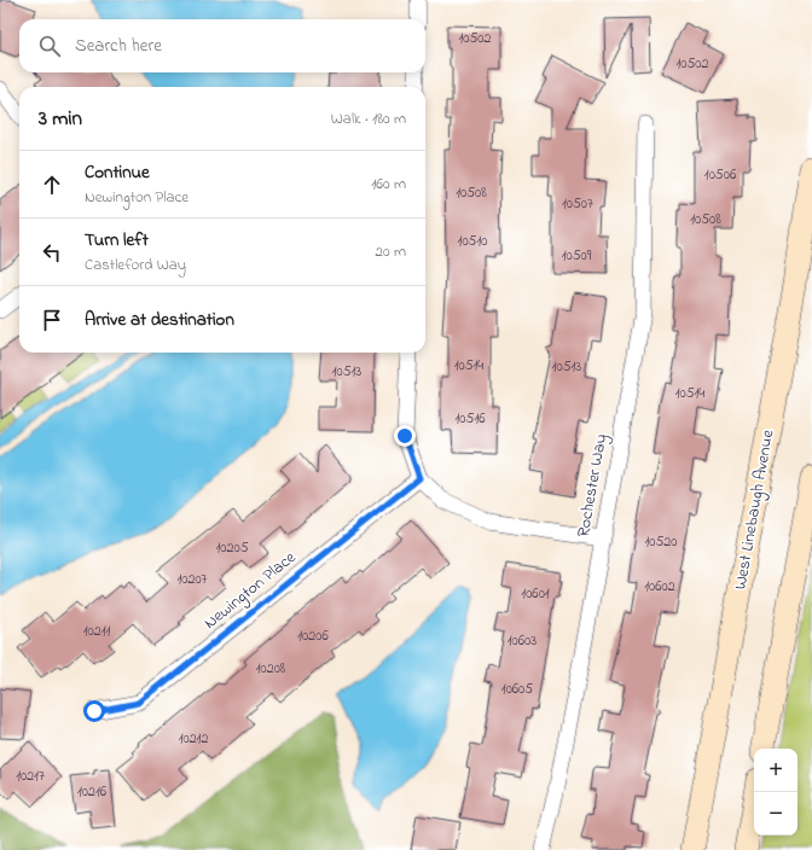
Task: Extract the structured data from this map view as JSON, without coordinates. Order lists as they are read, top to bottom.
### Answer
{
  "streets": {
    "main road": ["West Linebaugh Avenue"],
    "street": ["Rochester Way", "Newington Place"]
  },
  "house_numbers": [
    "10502",
    "10502",
    "10506",
    "10508",
    "10507",
    "10508",
    "10510",
    "10509",
    "10514",
    "10513",
    "10513",
    "10514",
    "10516",
    "10520",
    "10205",
    "10207",
    "10602",
    "10601",
    "10211",
    "10206",
    "10603",
    "10208",
    "10605",
    "10212",
    "10217",
    "10216"
  ],
  "page": {
    "search": "Search here",
    "heading": ["3 min", "Walk · 180 m"],
    "list": [
      ["Continue", "Newington Place", "160 m"],
      ["Turn left", "Castleford Way", "20 m"],
      "Arrive at destination"
    ],
    "map_buttons": ["+", "−"]
  }
}
